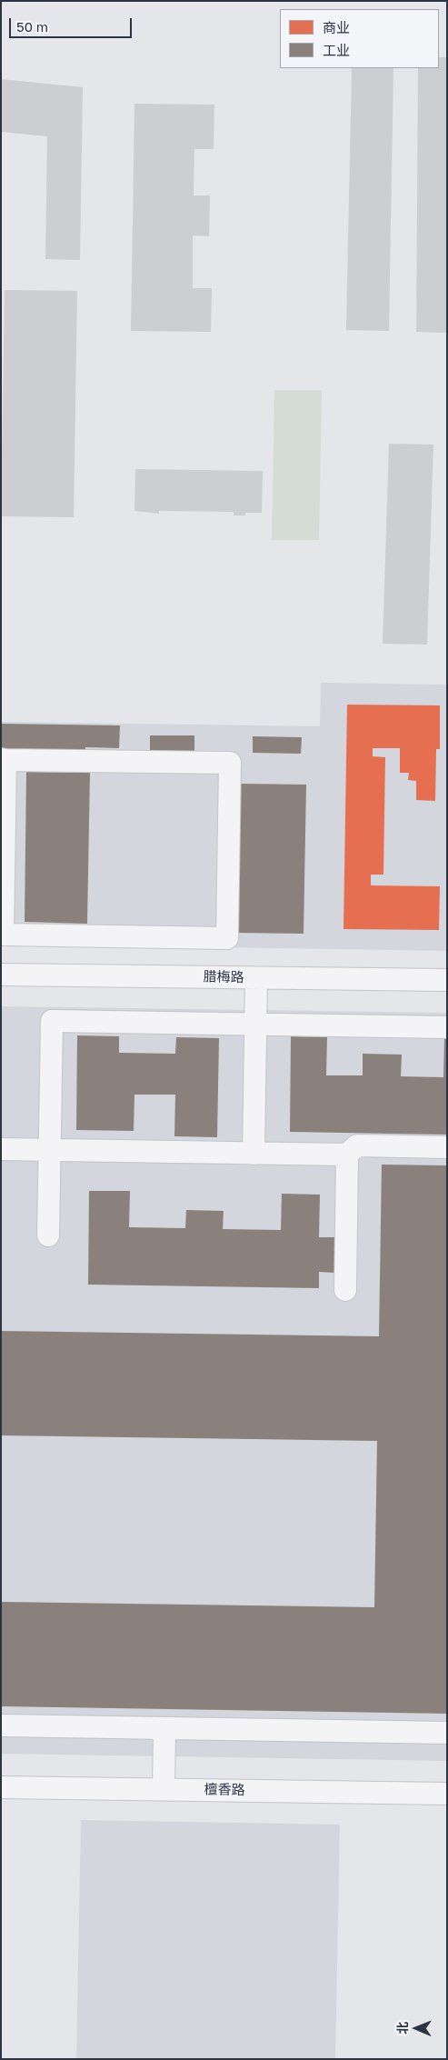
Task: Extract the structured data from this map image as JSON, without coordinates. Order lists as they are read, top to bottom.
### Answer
{
  "streets": {
    "street": ["腊梅路", "檀香路"]
  },
  "legend": ["商业", "工业"],
  "scale_bar": "50 m",
  "north": "left"
}
